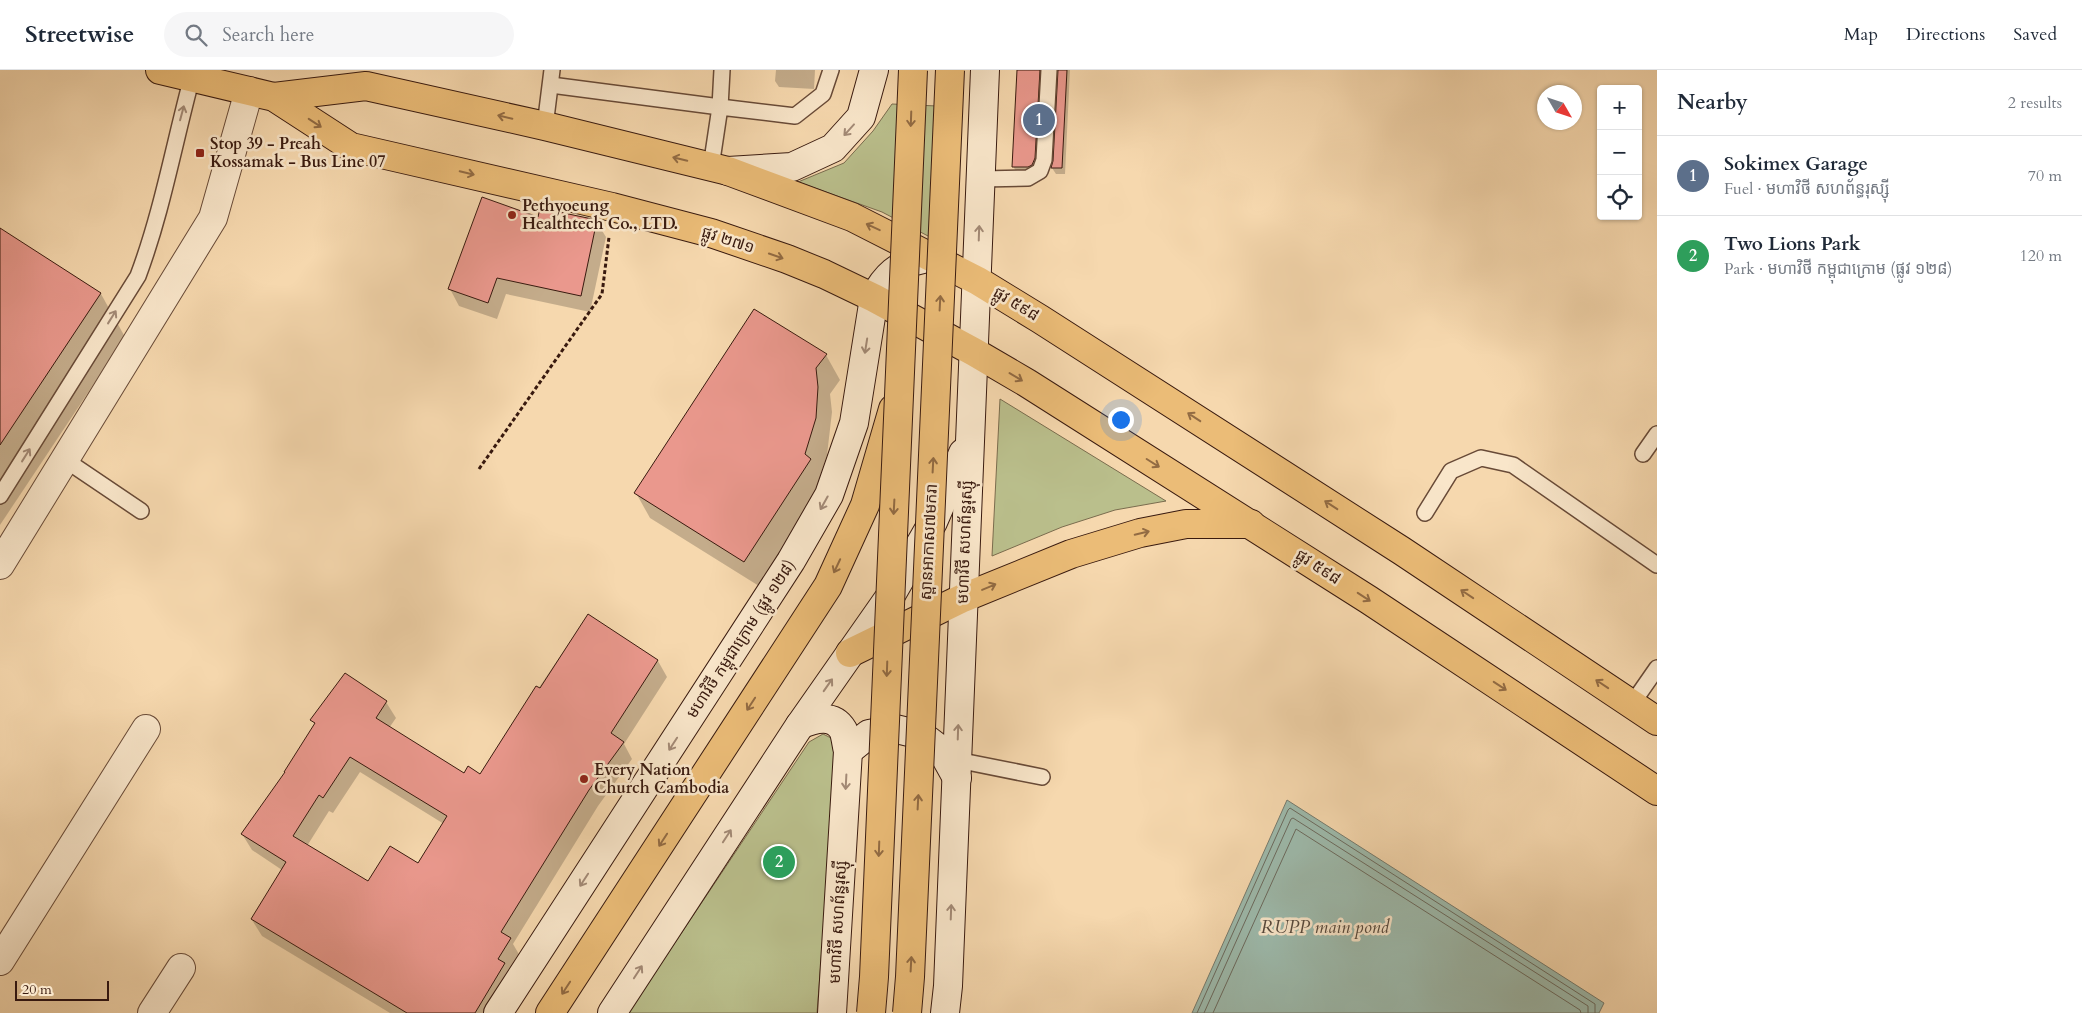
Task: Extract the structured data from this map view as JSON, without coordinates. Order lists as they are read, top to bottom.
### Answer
{
  "streets": {
    "main road": [
      "ផ្លូវ ២៧១",
      "ផ្លូវ ៥៩៨",
      "ស្ពានអាកាស៧មករា",
      "មហាវិថី សហព័ន្ធរុស្ស៊ី",
      "មហាវិថី កម្ពុជាក្រោម (ផ្លូវ ១២៨)"
    ]
  },
  "crossings": [
    ["ផ្លូវ ២៧១", "ផ្លូវ ៥៩៨"],
    ["ផ្លូវ ២៧១", "មហាវិថី សហព័ន្ធរុស្ស៊ី"],
    ["ផ្លូវ ២៧១", "មហាវិថី កម្ពុជាក្រោម (ផ្លូវ ១២៨)"],
    ["ផ្លូវ ៥៩៨", "មហាវិថី សហព័ន្ធរុស្ស៊ី"]
  ],
  "water": ["RUPP main pond"],
  "places": {
    "transit": ["Stop 39 - Preah Kossamak - Bus Line 07"],
    "other": ["Pethyoeung Healthtech Co., LTD.", "Every Nation Church Cambodia"]
  },
  "scale_bar": "20 m",
  "north": "bottom right",
  "page": {
    "header": "Streetwise",
    "search": "Search here",
    "nav": ["Map", "Directions", "Saved"],
    "heading": ["Nearby", "2 results"],
    "map_buttons": ["+", "−"],
    "pins": ["1", "2"],
    "list": [
      {
        "mark": "1",
        "name": "Sokimex Garage",
        "note": "Fuel · មហាវិថី សហព័ន្ធរុស្ស៊ី",
        "value": "70 m"
      },
      {
        "mark": "2",
        "name": "Two Lions Park",
        "note": "Park · មហាវិថី កម្ពុជាក្រោម (ផ្លូវ ១២៨)",
        "value": "120 m"
      }
    ],
    "scale": "20 m"
  }
}
